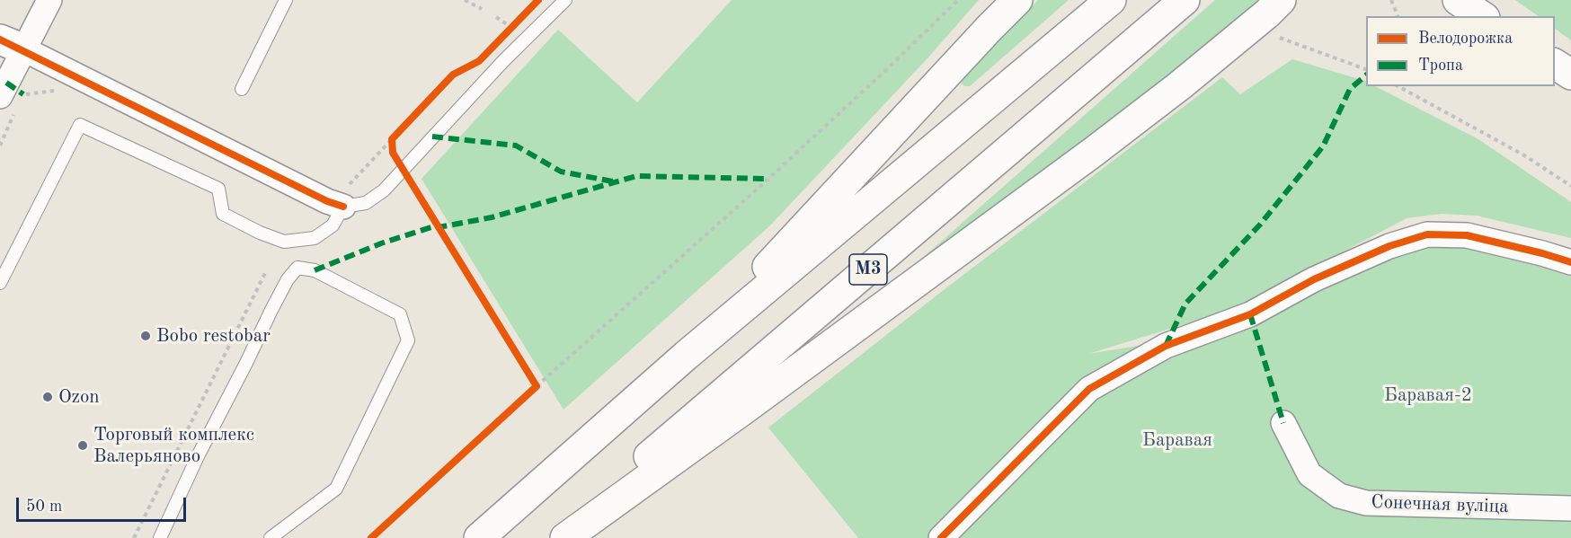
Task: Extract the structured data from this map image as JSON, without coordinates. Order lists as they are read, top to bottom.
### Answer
{
  "streets": {
    "main road": ["М3"],
    "street": ["Сонечная вуліца"]
  },
  "parks": ["Баравая-2", "Баравая"],
  "places": ["Bobo restobar", "Ozon", "Торговый комплекс Валерьяново"],
  "legend": ["Велодорожка", "Тропа"],
  "scale_bar": "50 m"
}
